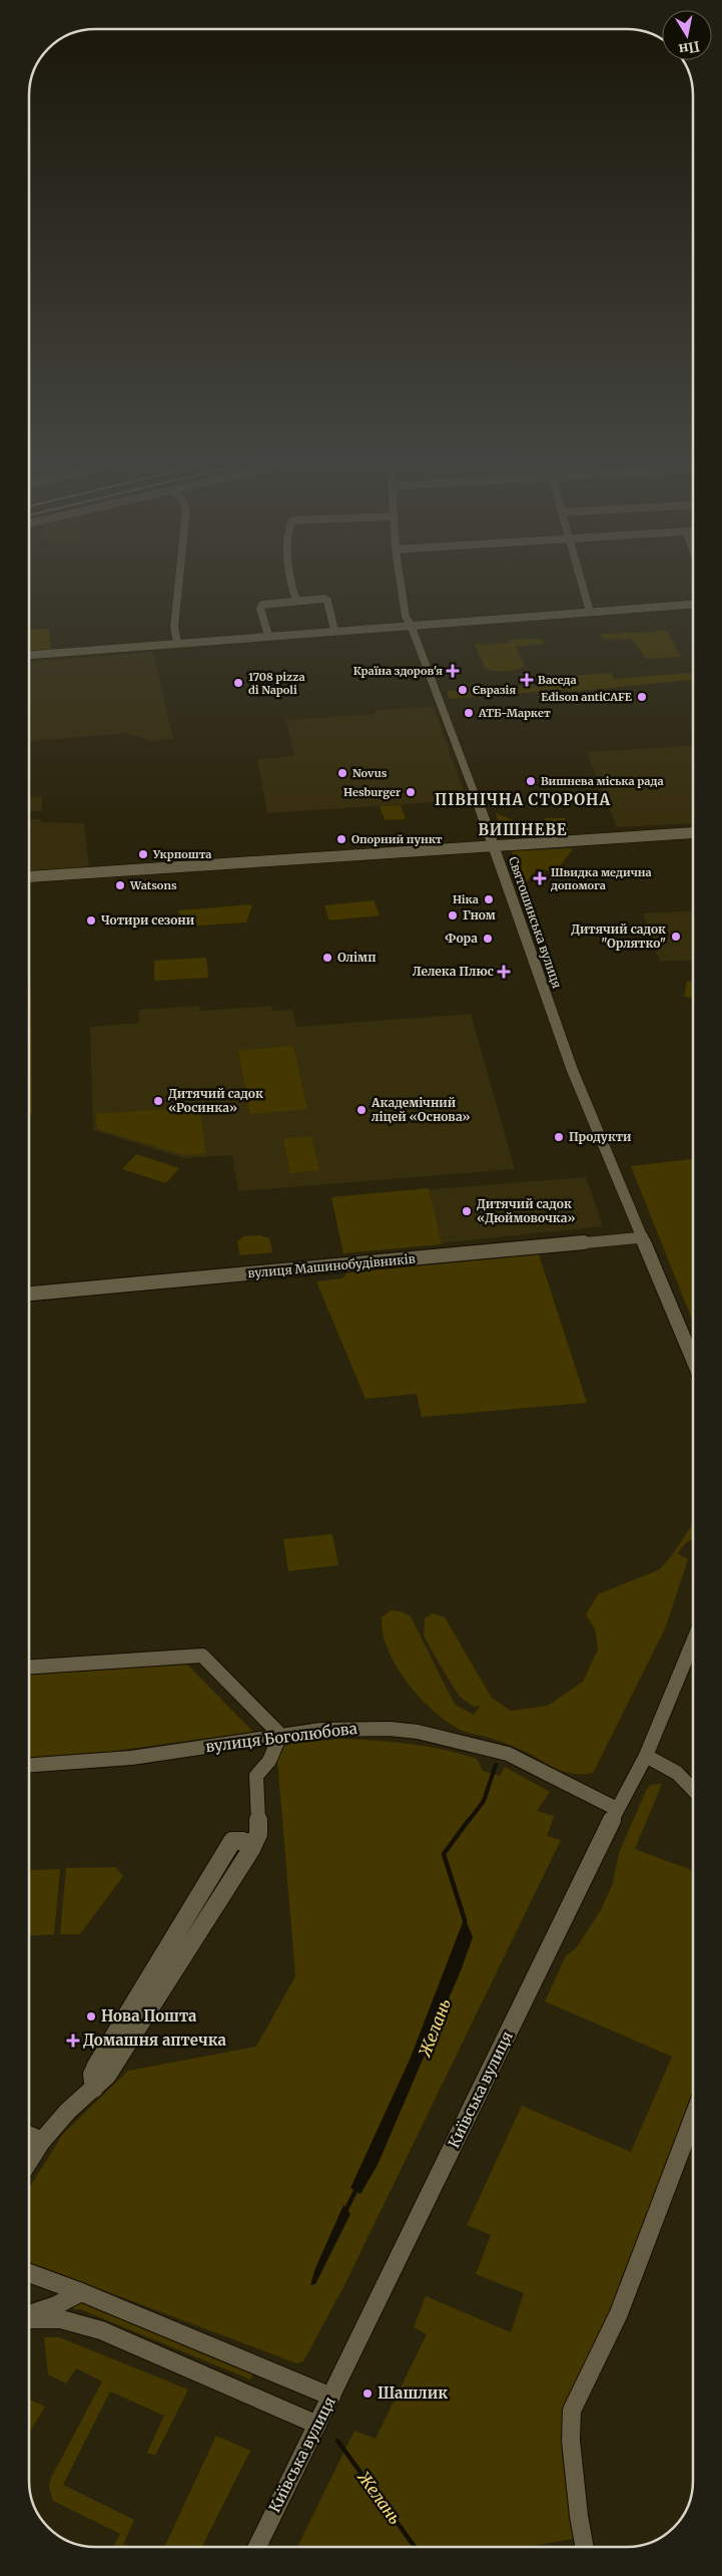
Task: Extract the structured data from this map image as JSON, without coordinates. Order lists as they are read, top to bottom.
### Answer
{
  "streets": {
    "street": [
      "Святошинська вулиця",
      "вулиця Машинобудівників",
      "вулиця Боголюбова",
      "Київська вулиця"
    ]
  },
  "crossings": [
    ["Святошинська вулиця", "вулиця Машинобудівників"],
    ["вулиця Боголюбова", "Київська вулиця"]
  ],
  "districts": ["ПІВНІЧНА СТОРОНА", "ВИШНЕВЕ"],
  "water": ["Желань"],
  "places": {
    "health": [
      "Країна здоров'я",
      "Васеда",
      "Швидка медична допомога",
      "Лелека Плюс",
      "Домашня аптечка"
    ],
    "other": [
      "1708 pizza di Napoli",
      "Євразія",
      "Edison antiCAFE",
      "АТБ-Маркет",
      "Novus",
      "Вишнева міська рада",
      "Hesburger",
      "Опорний пункт",
      "Укрпошта",
      "Watsons",
      "Ніка",
      "Гном",
      "Чотири сезони",
      "Дитячий садок \"Орлятко\"",
      "Фора",
      "Олімп",
      "Дитячий садок «Росинка»",
      "Академічний ліцей «Основа»",
      "Продукти",
      "Дитячий садок «Дюймовочка»",
      "Нова Пошта",
      "Шашлик"
    ]
  },
  "north": "bottom"
}
